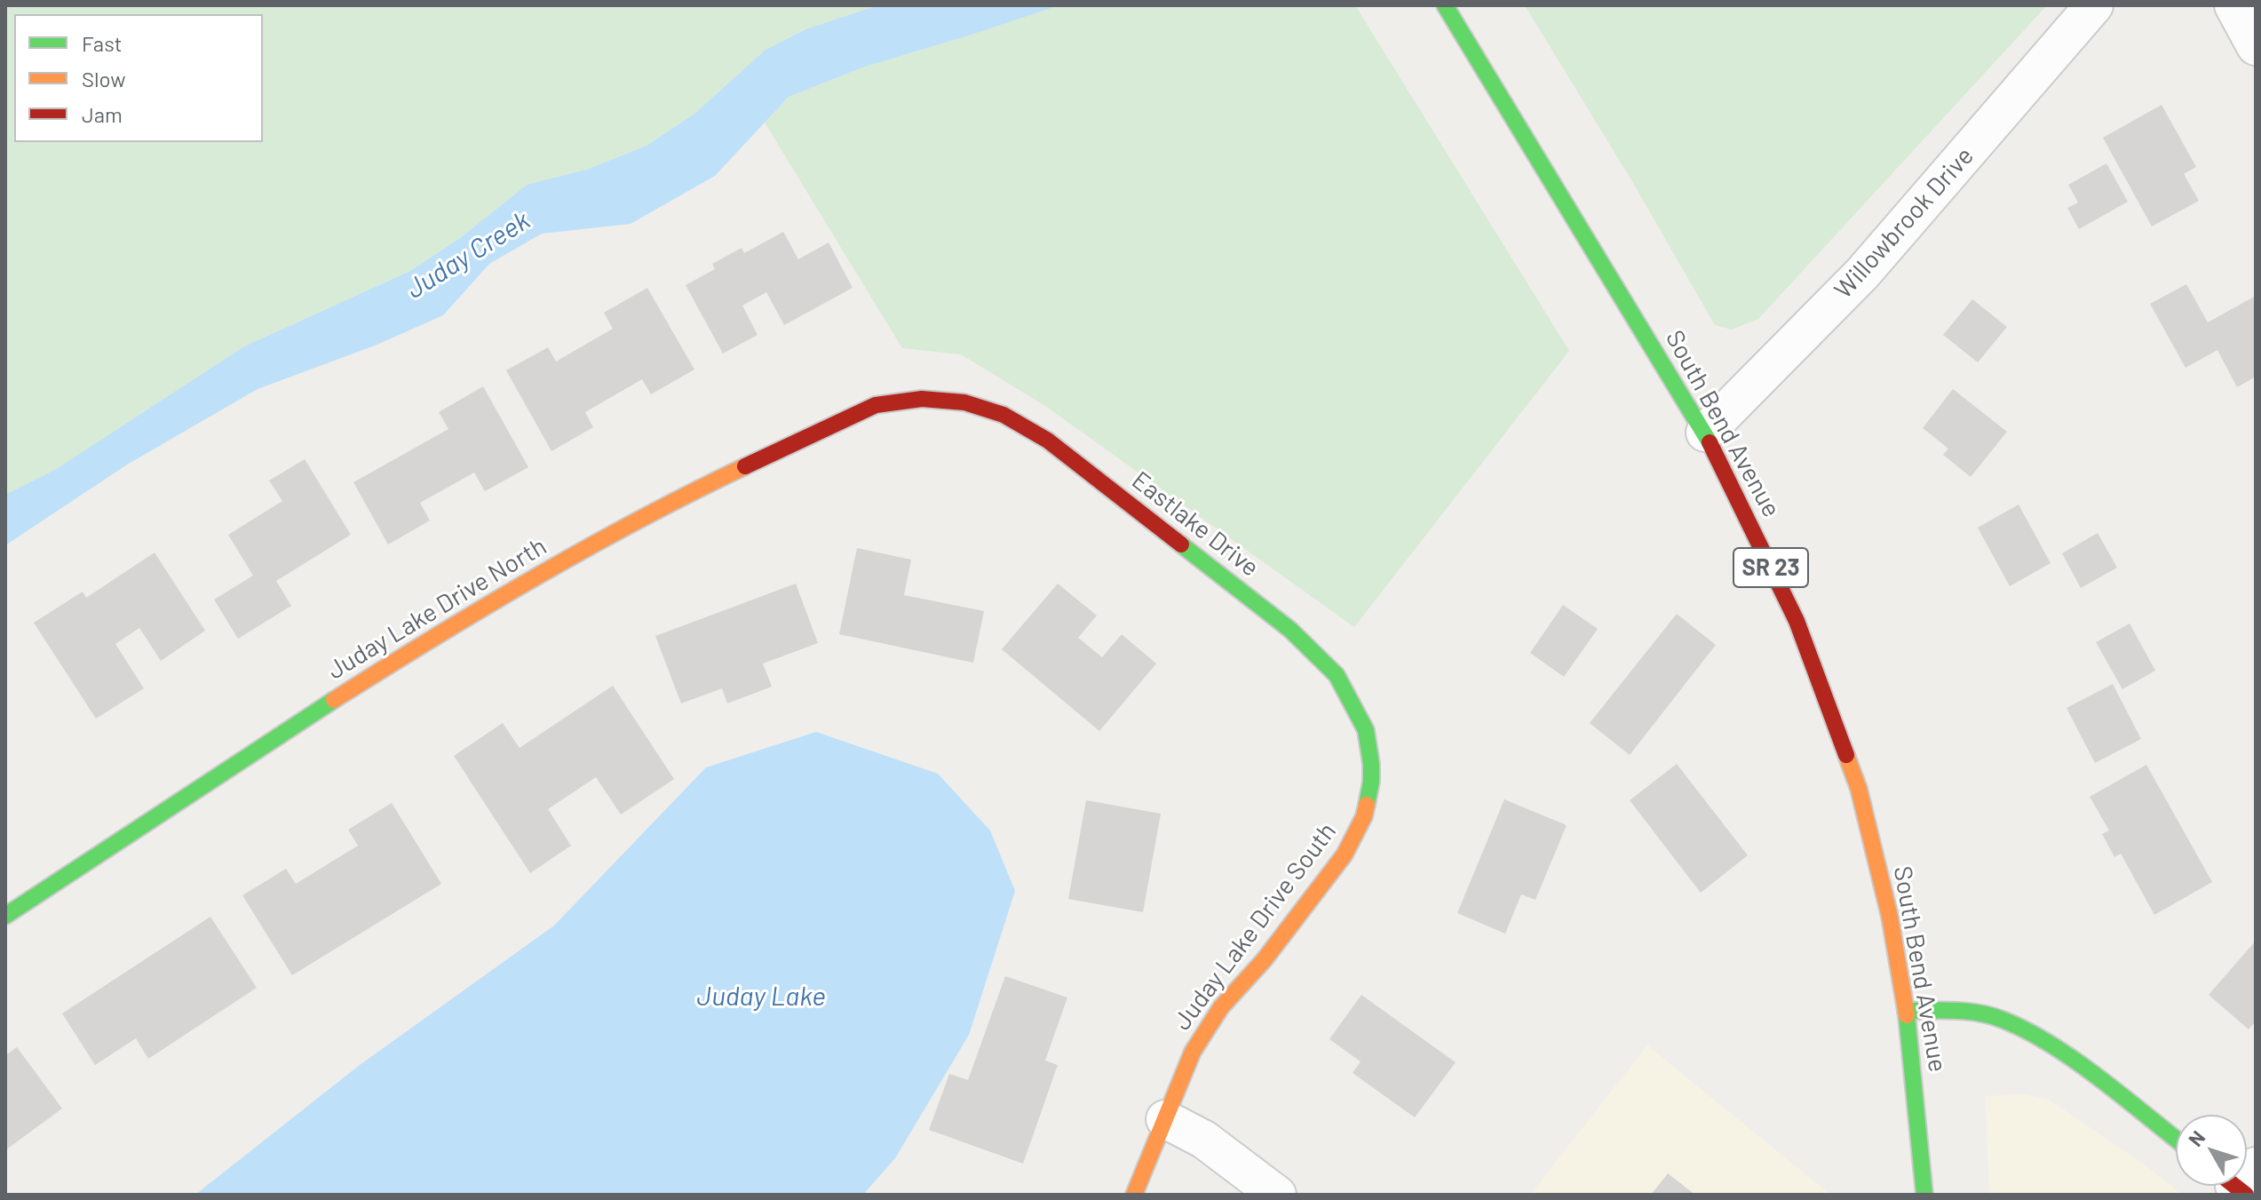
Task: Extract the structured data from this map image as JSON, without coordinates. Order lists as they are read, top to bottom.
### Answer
{
  "streets": {
    "street": [
      "Willowbrook Drive",
      "South Bend Avenue",
      "Eastlake Drive",
      "SR 23",
      "Juday Lake Drive North",
      "Juday Lake Drive South"
    ]
  },
  "crossings": [
    ["Willowbrook Drive", "South Bend Avenue"],
    ["Eastlake Drive", "Juday Lake Drive North"],
    ["Eastlake Drive", "Juday Lake Drive South"]
  ],
  "water": ["Juday Creek", "Juday Lake"],
  "legend": ["Fast", "Slow", "Jam"],
  "north": "top left"
}
